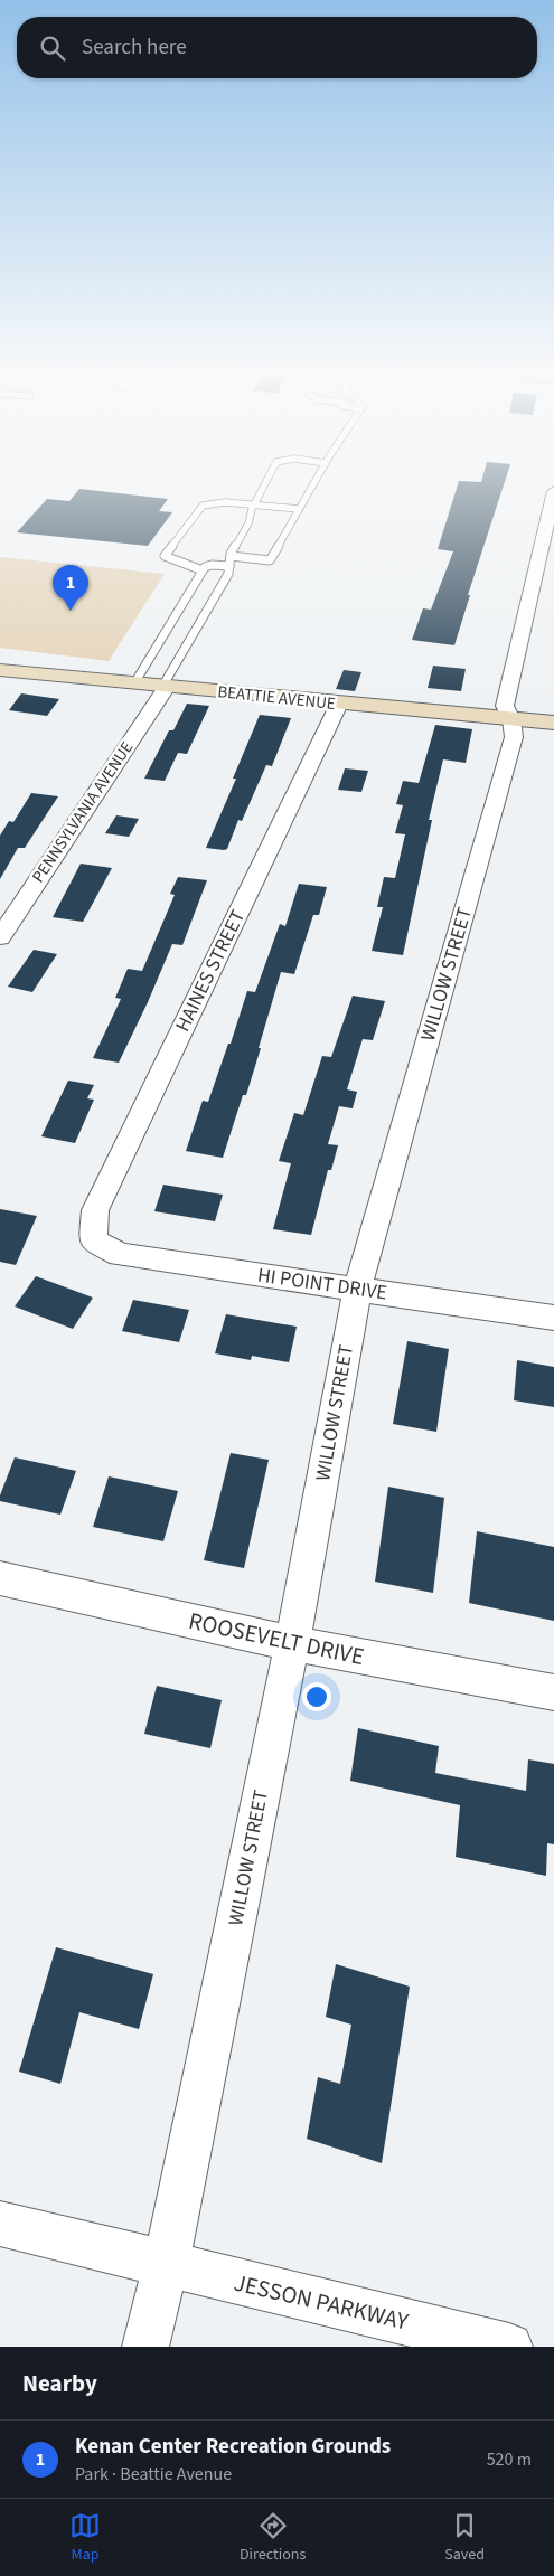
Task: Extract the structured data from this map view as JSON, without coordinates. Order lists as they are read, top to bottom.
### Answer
{
  "streets": {
    "street": [
      "BEATTIE AVENUE",
      "PENNSYLVANIA AVENUE",
      "HAINES STREET",
      "WILLOW STREET",
      "HI POINT DRIVE",
      "ROOSEVELT DRIVE",
      "JESSON PARKWAY"
    ]
  },
  "crossings": [
    ["BEATTIE AVENUE", "PENNSYLVANIA AVENUE"],
    ["BEATTIE AVENUE", "HAINES STREET"],
    ["BEATTIE AVENUE", "WILLOW STREET"],
    ["HAINES STREET", "HI POINT DRIVE"],
    ["WILLOW STREET", "HI POINT DRIVE"],
    ["WILLOW STREET", "ROOSEVELT DRIVE"],
    ["WILLOW STREET", "JESSON PARKWAY"]
  ],
  "page": {
    "search": "Search here",
    "pins": "1",
    "heading": "Nearby",
    "list": [
      {
        "mark": "1",
        "name": "Kenan Center Recreation Grounds",
        "note": "Park · Beattie Avenue",
        "value": "520 m"
      }
    ],
    "nav": ["Map", "Directions", "Saved"]
  }
}
